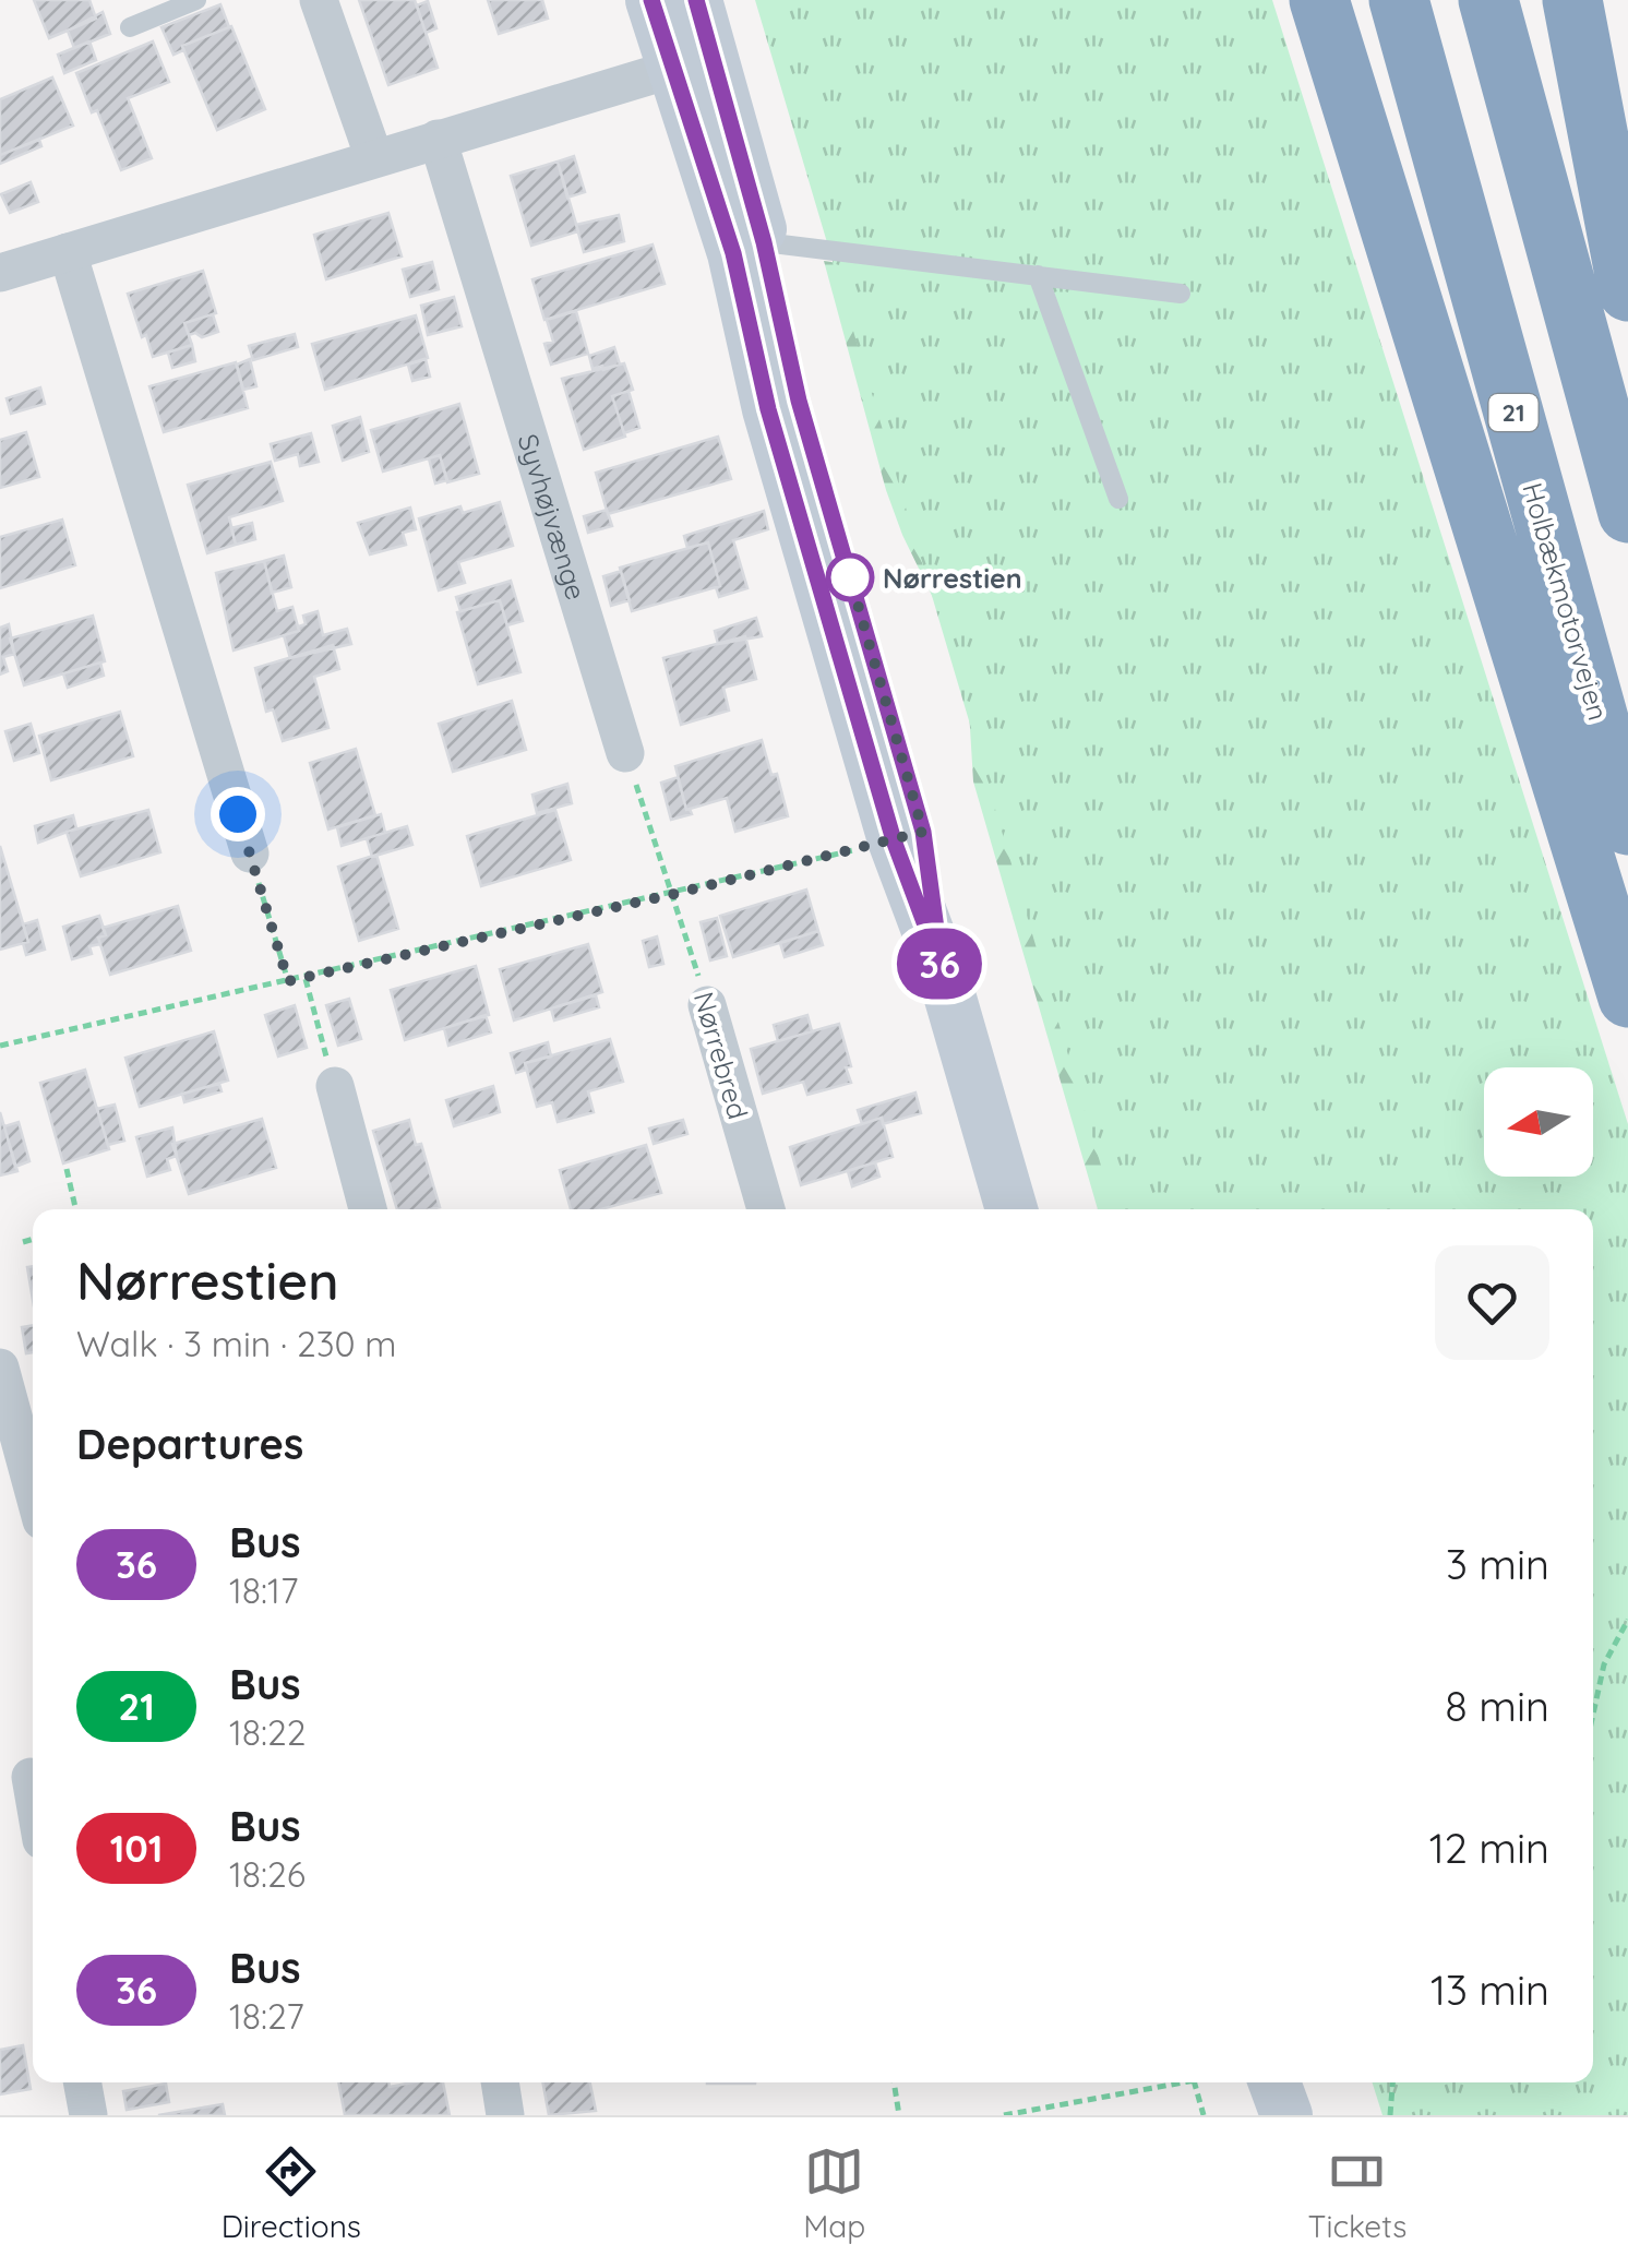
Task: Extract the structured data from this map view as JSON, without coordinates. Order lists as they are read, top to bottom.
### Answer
{
  "streets": {
    "highway": ["21", "Holbækmotorvejen"],
    "street": ["Syvhøjvænge", "Nørrebred"]
  },
  "places": ["Nørrestien"],
  "lines": ["bus line 36"],
  "north": "left",
  "page": {
    "on_map": "36",
    "heading": [
      ["Nørrestien", "Walk · 3 min · 230 m"],
      "Departures"
    ],
    "list": [
      {
        "mark": "36",
        "name": "Bus",
        "note": "18:17",
        "value": "3 min"
      },
      {
        "mark": "21",
        "name": "Bus",
        "note": "18:22",
        "value": "8 min"
      },
      {
        "mark": "101",
        "name": "Bus",
        "note": "18:26",
        "value": "12 min"
      },
      {
        "mark": "36",
        "name": "Bus",
        "note": "18:27",
        "value": "13 min"
      }
    ],
    "tabs": ["Directions", "Map", "Tickets"]
  }
}
